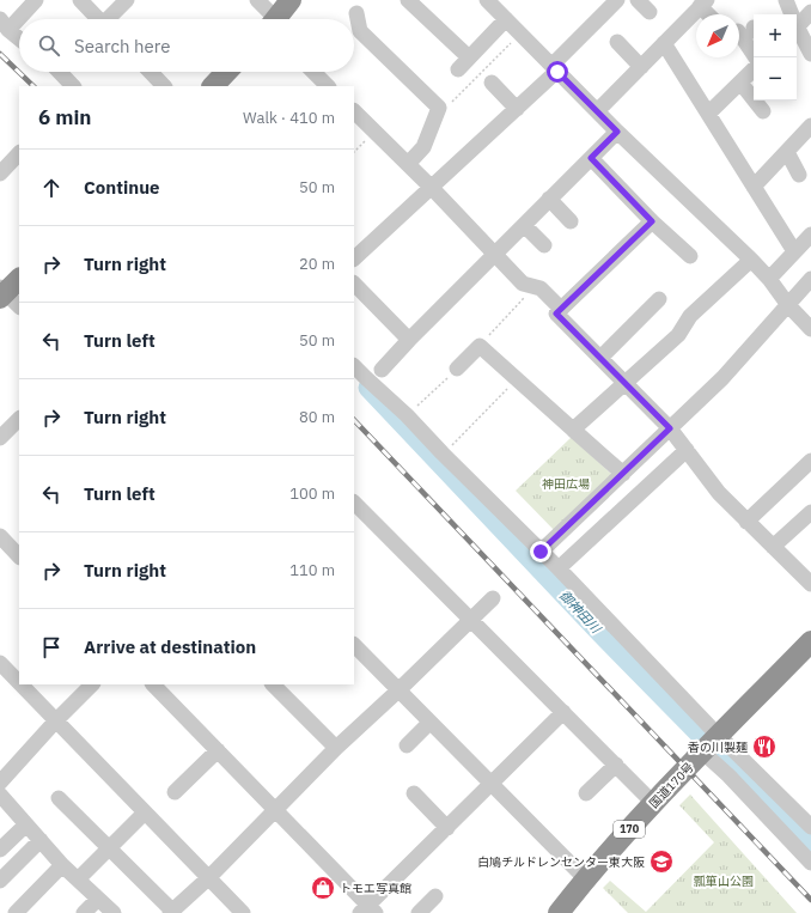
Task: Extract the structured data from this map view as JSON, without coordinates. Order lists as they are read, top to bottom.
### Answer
{
  "streets": {
    "highway": ["国道170号", "170"]
  },
  "water": ["御神田川"],
  "parks": ["神田広場", "瓢箪山公園"],
  "places": {
    "restaurant": ["香の川製麺"],
    "school or university": ["白鳩チルドレンセンター東大阪"],
    "shop": ["トモエ写真館"]
  },
  "north": "bottom left",
  "page": {
    "map_buttons": ["+", "−"],
    "search": "Search here",
    "heading": ["6 min", "Walk · 410 m"],
    "list": [
      ["Continue", "50 m"],
      ["Turn right", "20 m"],
      ["Turn left", "50 m"],
      ["Turn right", "80 m"],
      ["Turn left", "100 m"],
      ["Turn right", "110 m"],
      "Arrive at destination"
    ]
  }
}
